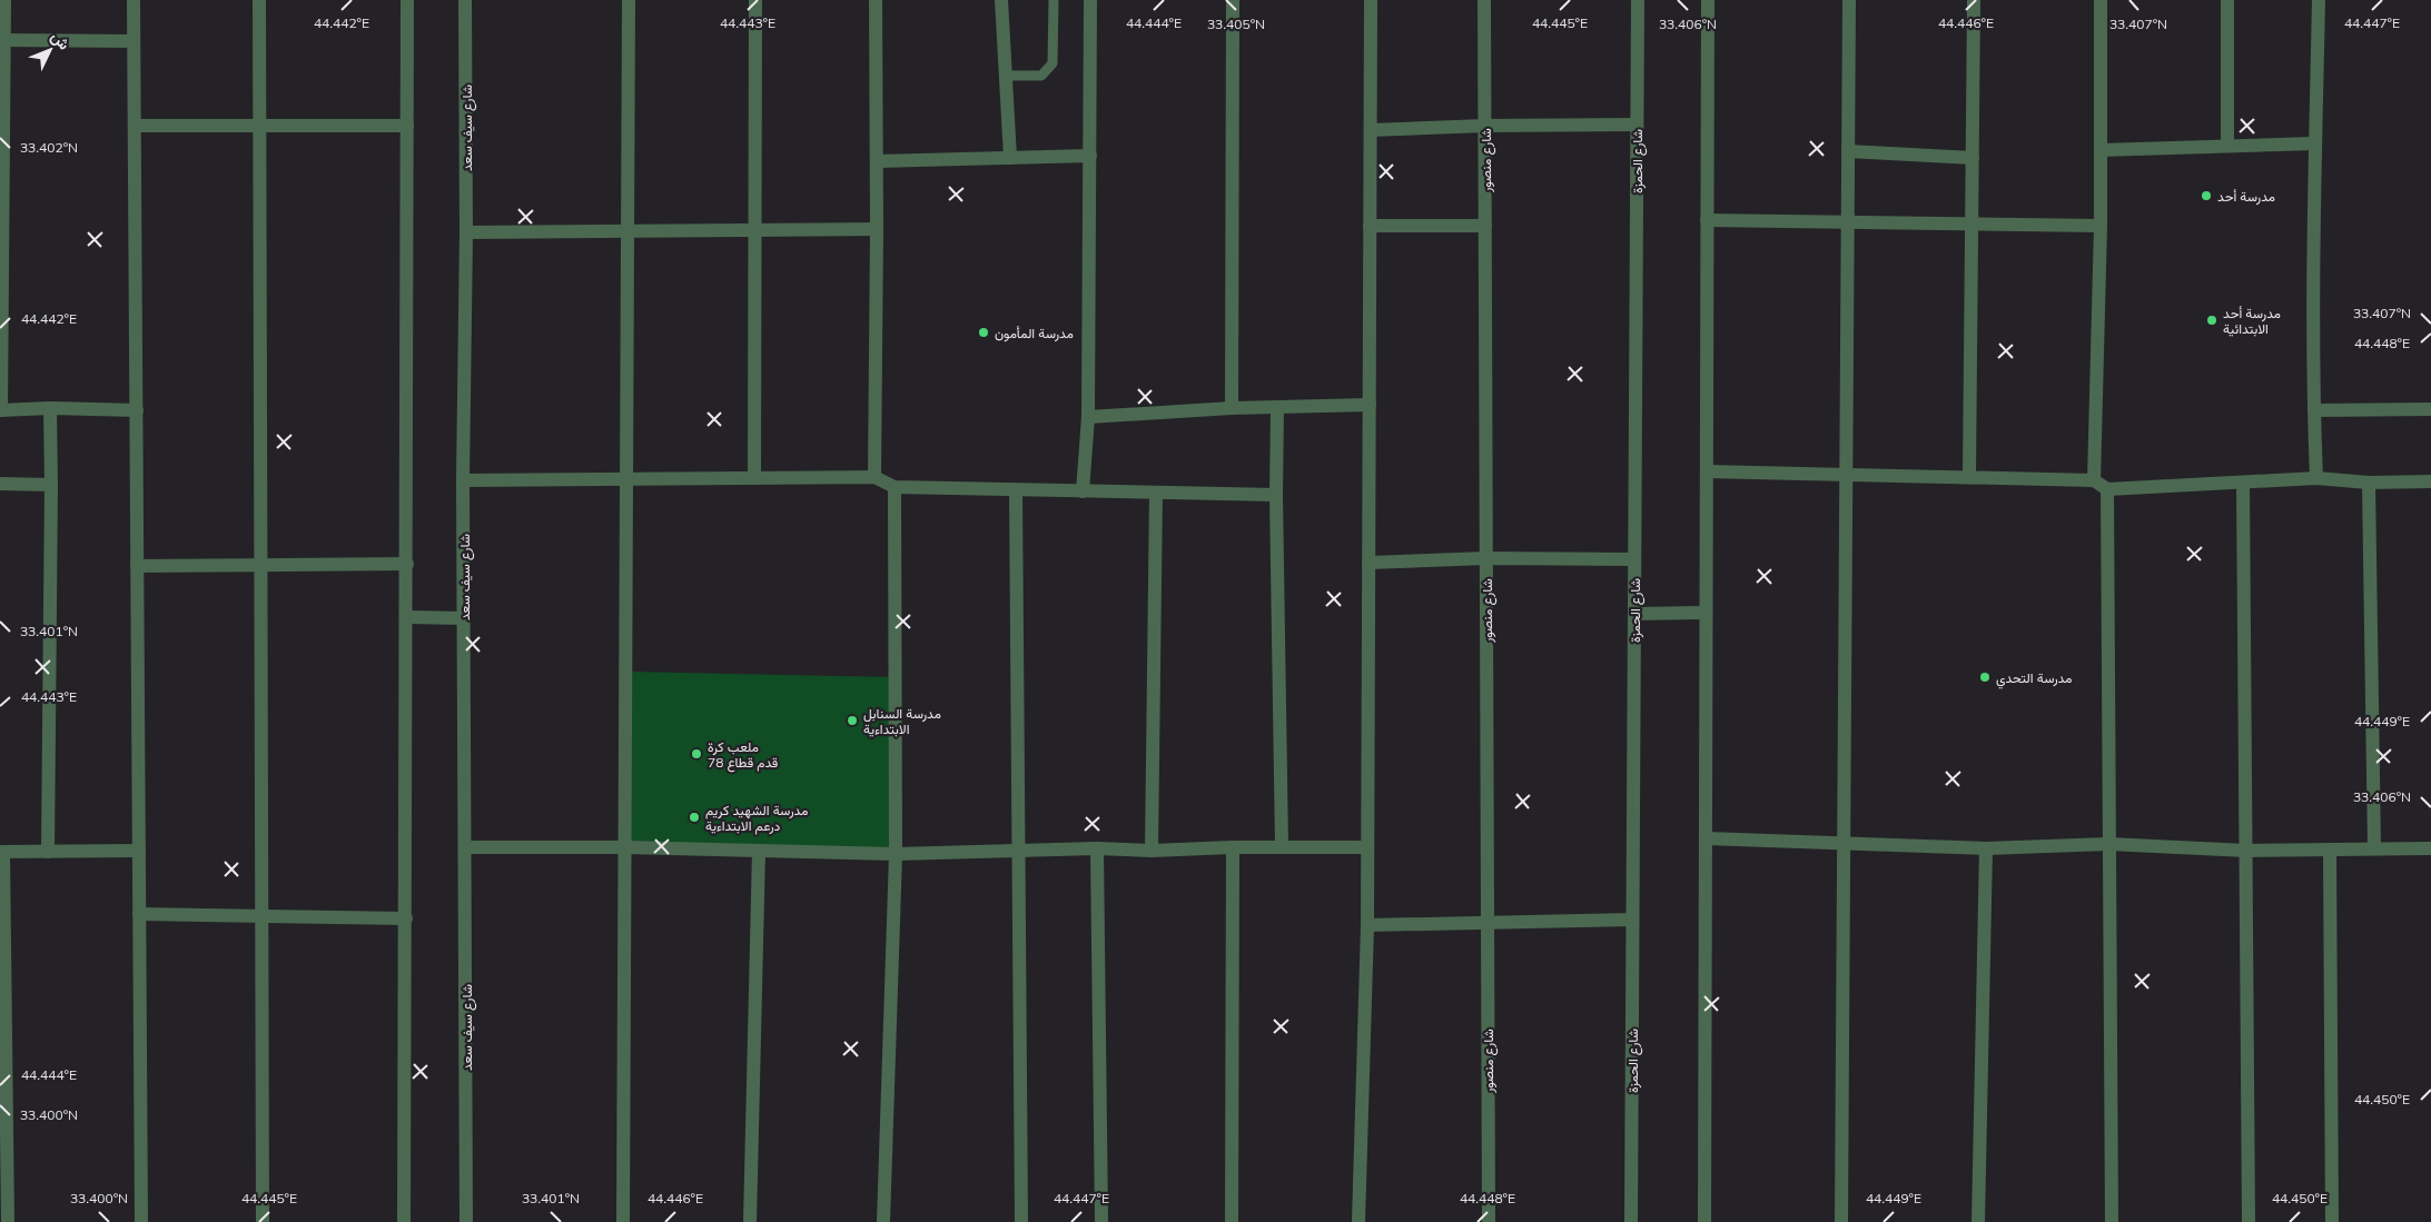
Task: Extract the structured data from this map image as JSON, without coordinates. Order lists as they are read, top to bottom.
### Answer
{
  "streets": {
    "street": ["شارع سيف سعد", "شارع منصور", "شارع الحمزة"]
  },
  "places": [
    "مدرسة أحد",
    "مدرسة أحد الابتدائية",
    "مدرسة المأمون",
    "مدرسة التحدي",
    "مدرسة السنابل الابتداءية",
    "ملعب كرة قدم قطاع 78",
    "مدرسة الشهيد كريم درعم الابتداءية"
  ],
  "north": "top right",
  "coordinates": [
    "44.442°E",
    "44.443°E",
    "44.444°E",
    "44.445°E",
    "44.446°E",
    "44.447°E",
    "33.405°N",
    "33.407°N",
    "33.406°N",
    "33.402°N",
    "44.448°E",
    "33.401°N",
    "44.449°E",
    "44.450°E",
    "33.400°N"
  ]
}
